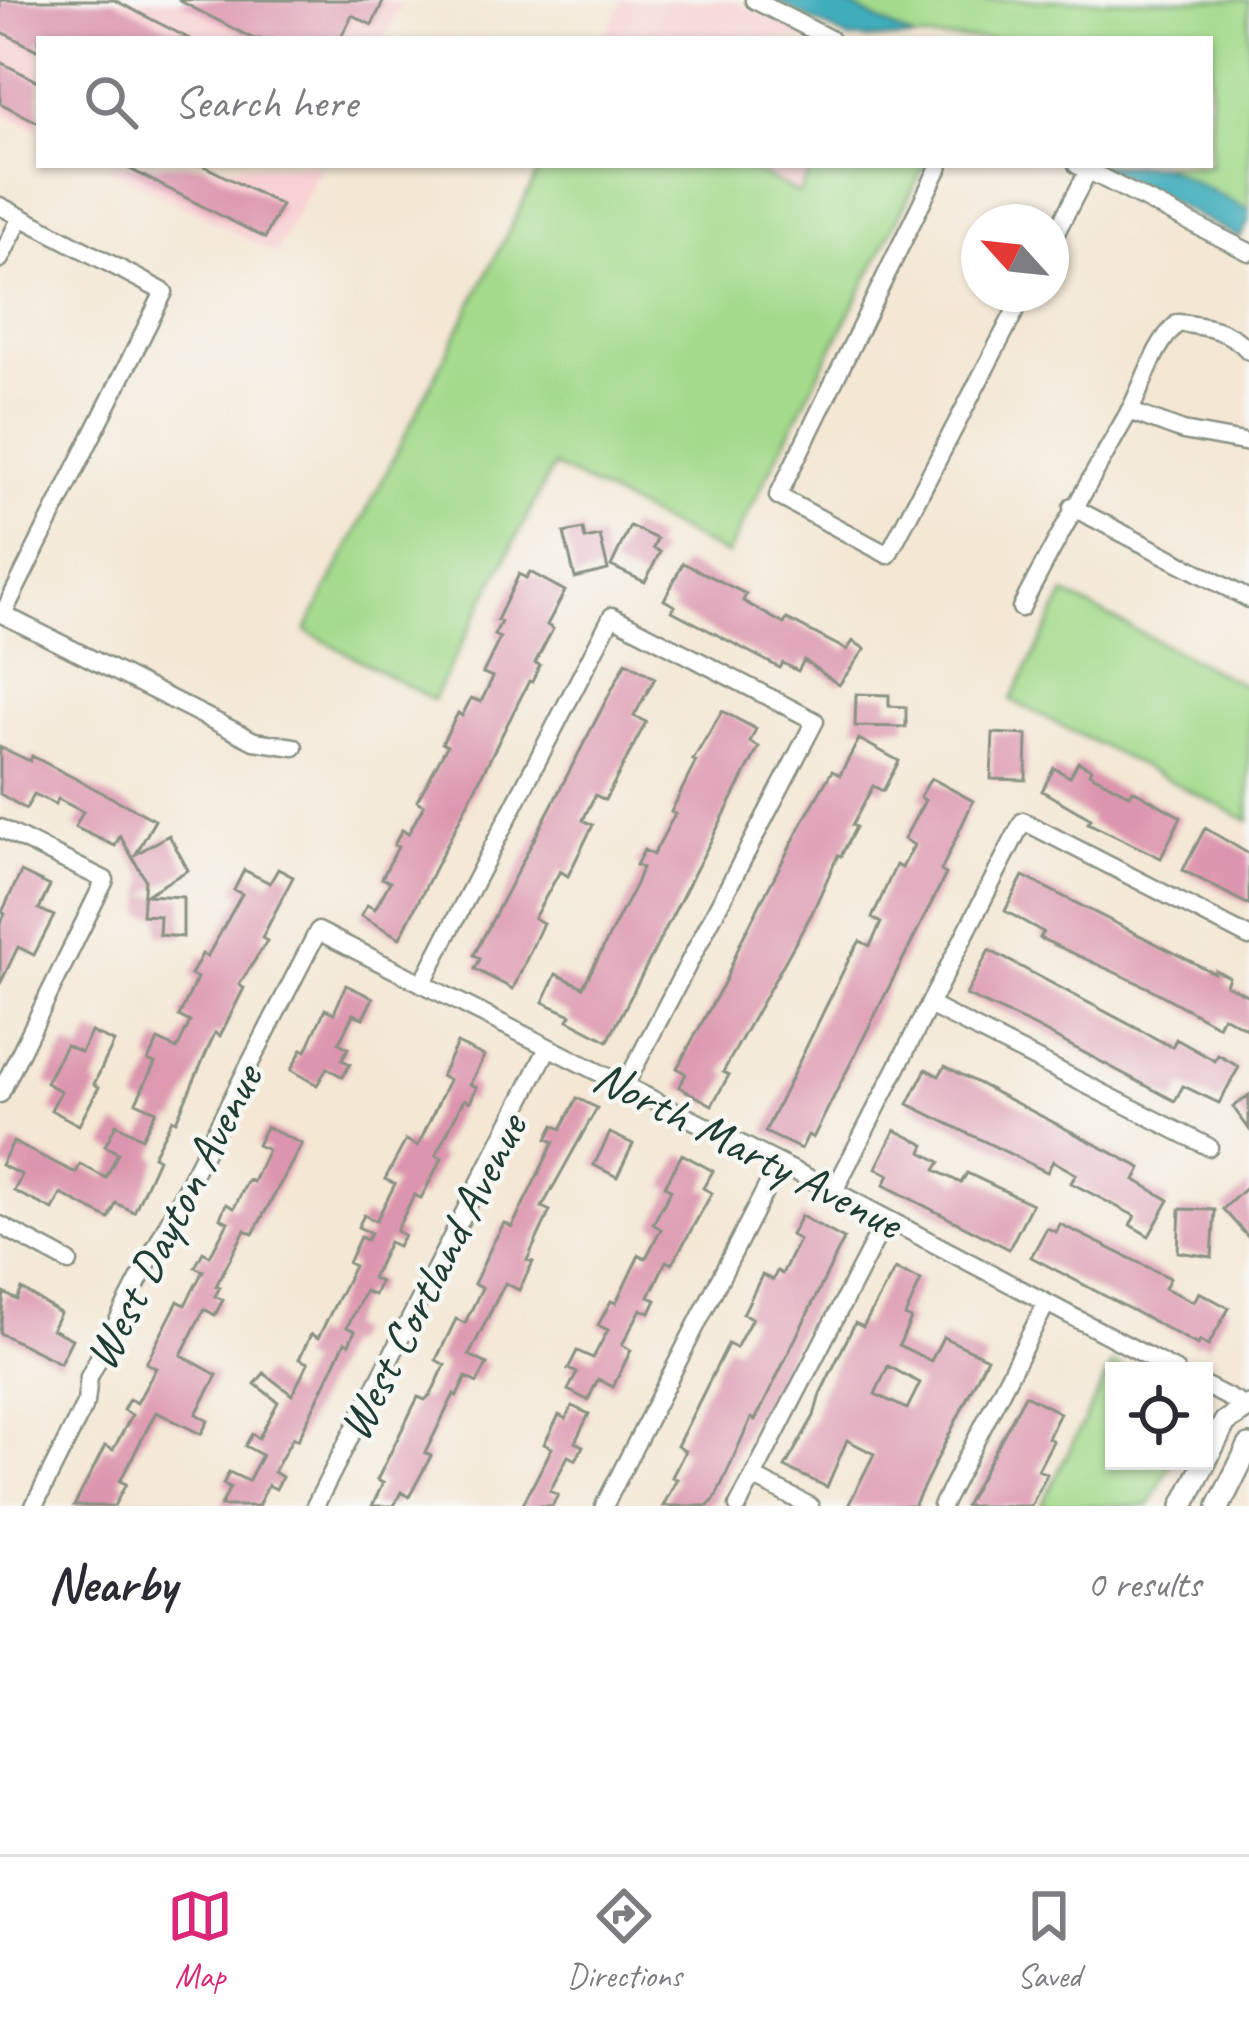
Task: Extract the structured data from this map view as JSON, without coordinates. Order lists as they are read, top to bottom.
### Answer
{
  "streets": {
    "street": ["North Marty Avenue", "West Dayton Avenue", "West Cortland Avenue"]
  },
  "crossings": [
    ["North Marty Avenue", "West Dayton Avenue"],
    ["North Marty Avenue", "West Cortland Avenue"]
  ],
  "north": "top left",
  "page": {
    "search": "Search here",
    "heading": ["Nearby", "0 results"],
    "nav": ["Map", "Directions", "Saved"]
  }
}
